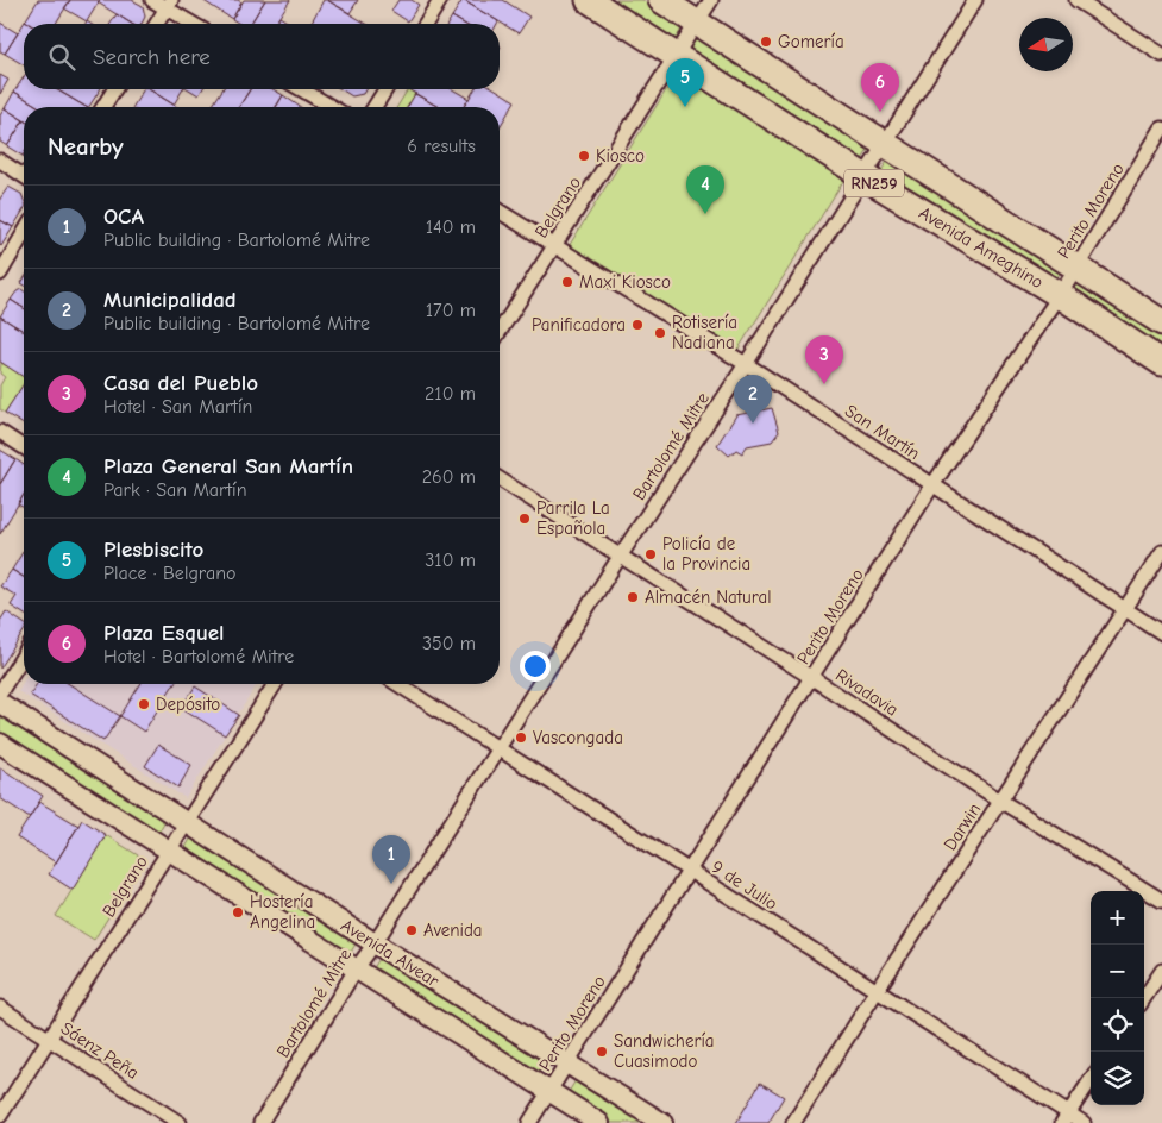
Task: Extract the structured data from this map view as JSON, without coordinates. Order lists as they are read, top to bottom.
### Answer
{
  "streets": {
    "highway": ["RN259", "Avenida Ameghino"],
    "main road": ["Avenida Alvear"],
    "street": [
      "Belgrano",
      "Perito Moreno",
      "San Martín",
      "Bartolomé Mitre",
      "Rivadavia",
      "Darwin",
      "9 de Julio",
      "Sáenz Peña"
    ]
  },
  "crossings": [
    ["Belgrano", "Avenida Ameghino"],
    ["Belgrano", "San Martín"],
    ["Belgrano", "Avenida Alvear"],
    ["Belgrano", "Sáenz Peña"],
    ["Perito Moreno", "Avenida Ameghino"],
    ["Perito Moreno", "San Martín"],
    ["Perito Moreno", "Rivadavia"],
    ["Perito Moreno", "9 de Julio"],
    ["Perito Moreno", "Avenida Alvear"],
    ["Avenida Ameghino", "Bartolomé Mitre"],
    ["San Martín", "Bartolomé Mitre"],
    ["San Martín", "Darwin"],
    ["Bartolomé Mitre", "Rivadavia"],
    ["Bartolomé Mitre", "9 de Julio"],
    ["Bartolomé Mitre", "Avenida Alvear"],
    ["Rivadavia", "Darwin"],
    ["Darwin", "9 de Julio"]
  ],
  "places": [
    "Gomería",
    "Kiosco",
    "Maxi Kiosco",
    "Panificadora",
    "Rotisería Nadiana",
    "Parrila La Española",
    "Policía de la Provincia",
    "Almacén Natural",
    "Depósito",
    "Vascongada",
    "Hostería Angelina",
    "Avenida",
    "Sandwichería Cuasimodo"
  ],
  "north": "left",
  "page": {
    "search": "Search here",
    "pins": [
      "5",
      "6",
      "4",
      "3",
      "2",
      "1"
    ],
    "heading": ["Nearby", "6 results"],
    "list": [
      {
        "mark": "1",
        "name": "OCA",
        "note": "Public building · Bartolomé Mitre",
        "value": "140 m"
      },
      {
        "mark": "2",
        "name": "Municipalidad",
        "note": "Public building · Bartolomé Mitre",
        "value": "170 m"
      },
      {
        "mark": "3",
        "name": "Casa del Pueblo",
        "note": "Hotel · San Martín",
        "value": "210 m"
      },
      {
        "mark": "4",
        "name": "Plaza General San Martín",
        "note": "Park · San Martín",
        "value": "260 m"
      },
      {
        "mark": "5",
        "name": "Plesbiscito",
        "note": "Place · Belgrano",
        "value": "310 m"
      },
      {
        "mark": "6",
        "name": "Plaza Esquel",
        "note": "Hotel · Bartolomé Mitre",
        "value": "350 m"
      }
    ],
    "map_buttons": ["+", "−"]
  }
}
